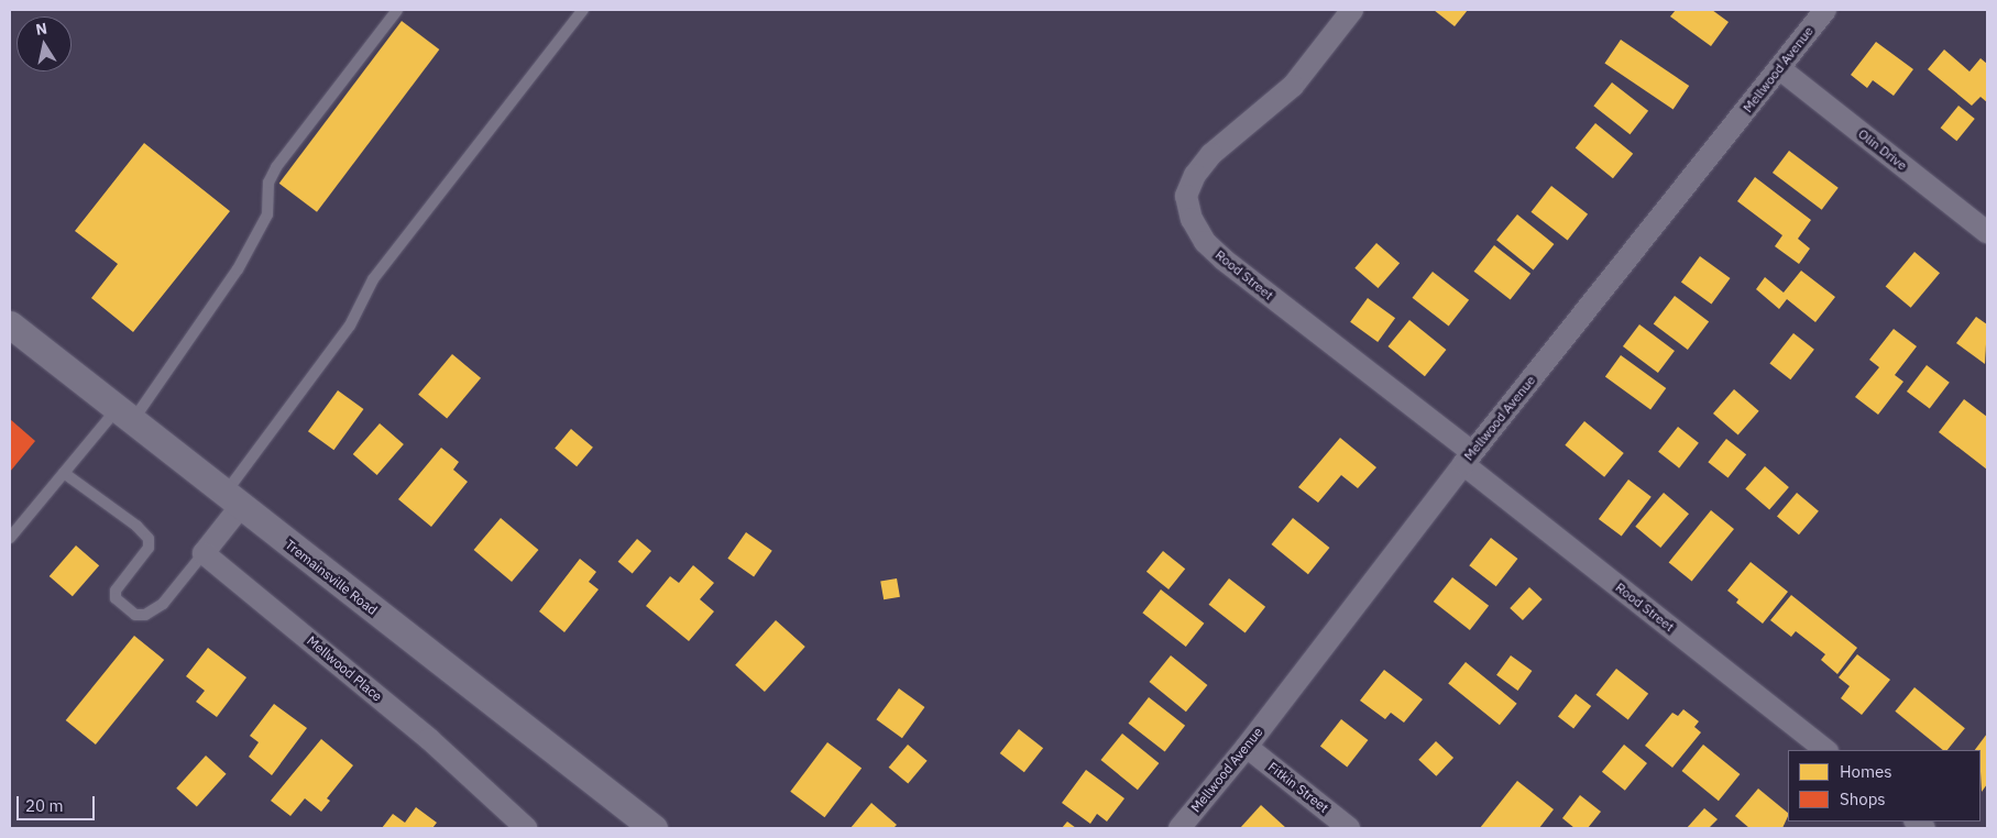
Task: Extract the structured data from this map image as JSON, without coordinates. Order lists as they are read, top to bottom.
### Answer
{
  "streets": {
    "street": [
      "Mellwood Avenue",
      "Olin Drive",
      "Rood Street",
      "Tremainsville Road",
      "Mellwood Place",
      "Fitkin Street"
    ]
  },
  "crossings": [
    ["Mellwood Avenue", "Olin Drive"],
    ["Mellwood Avenue", "Rood Street"],
    ["Mellwood Avenue", "Fitkin Street"]
  ],
  "legend": ["Homes", "Shops"],
  "scale_bar": "20 m",
  "north": "top"
}
